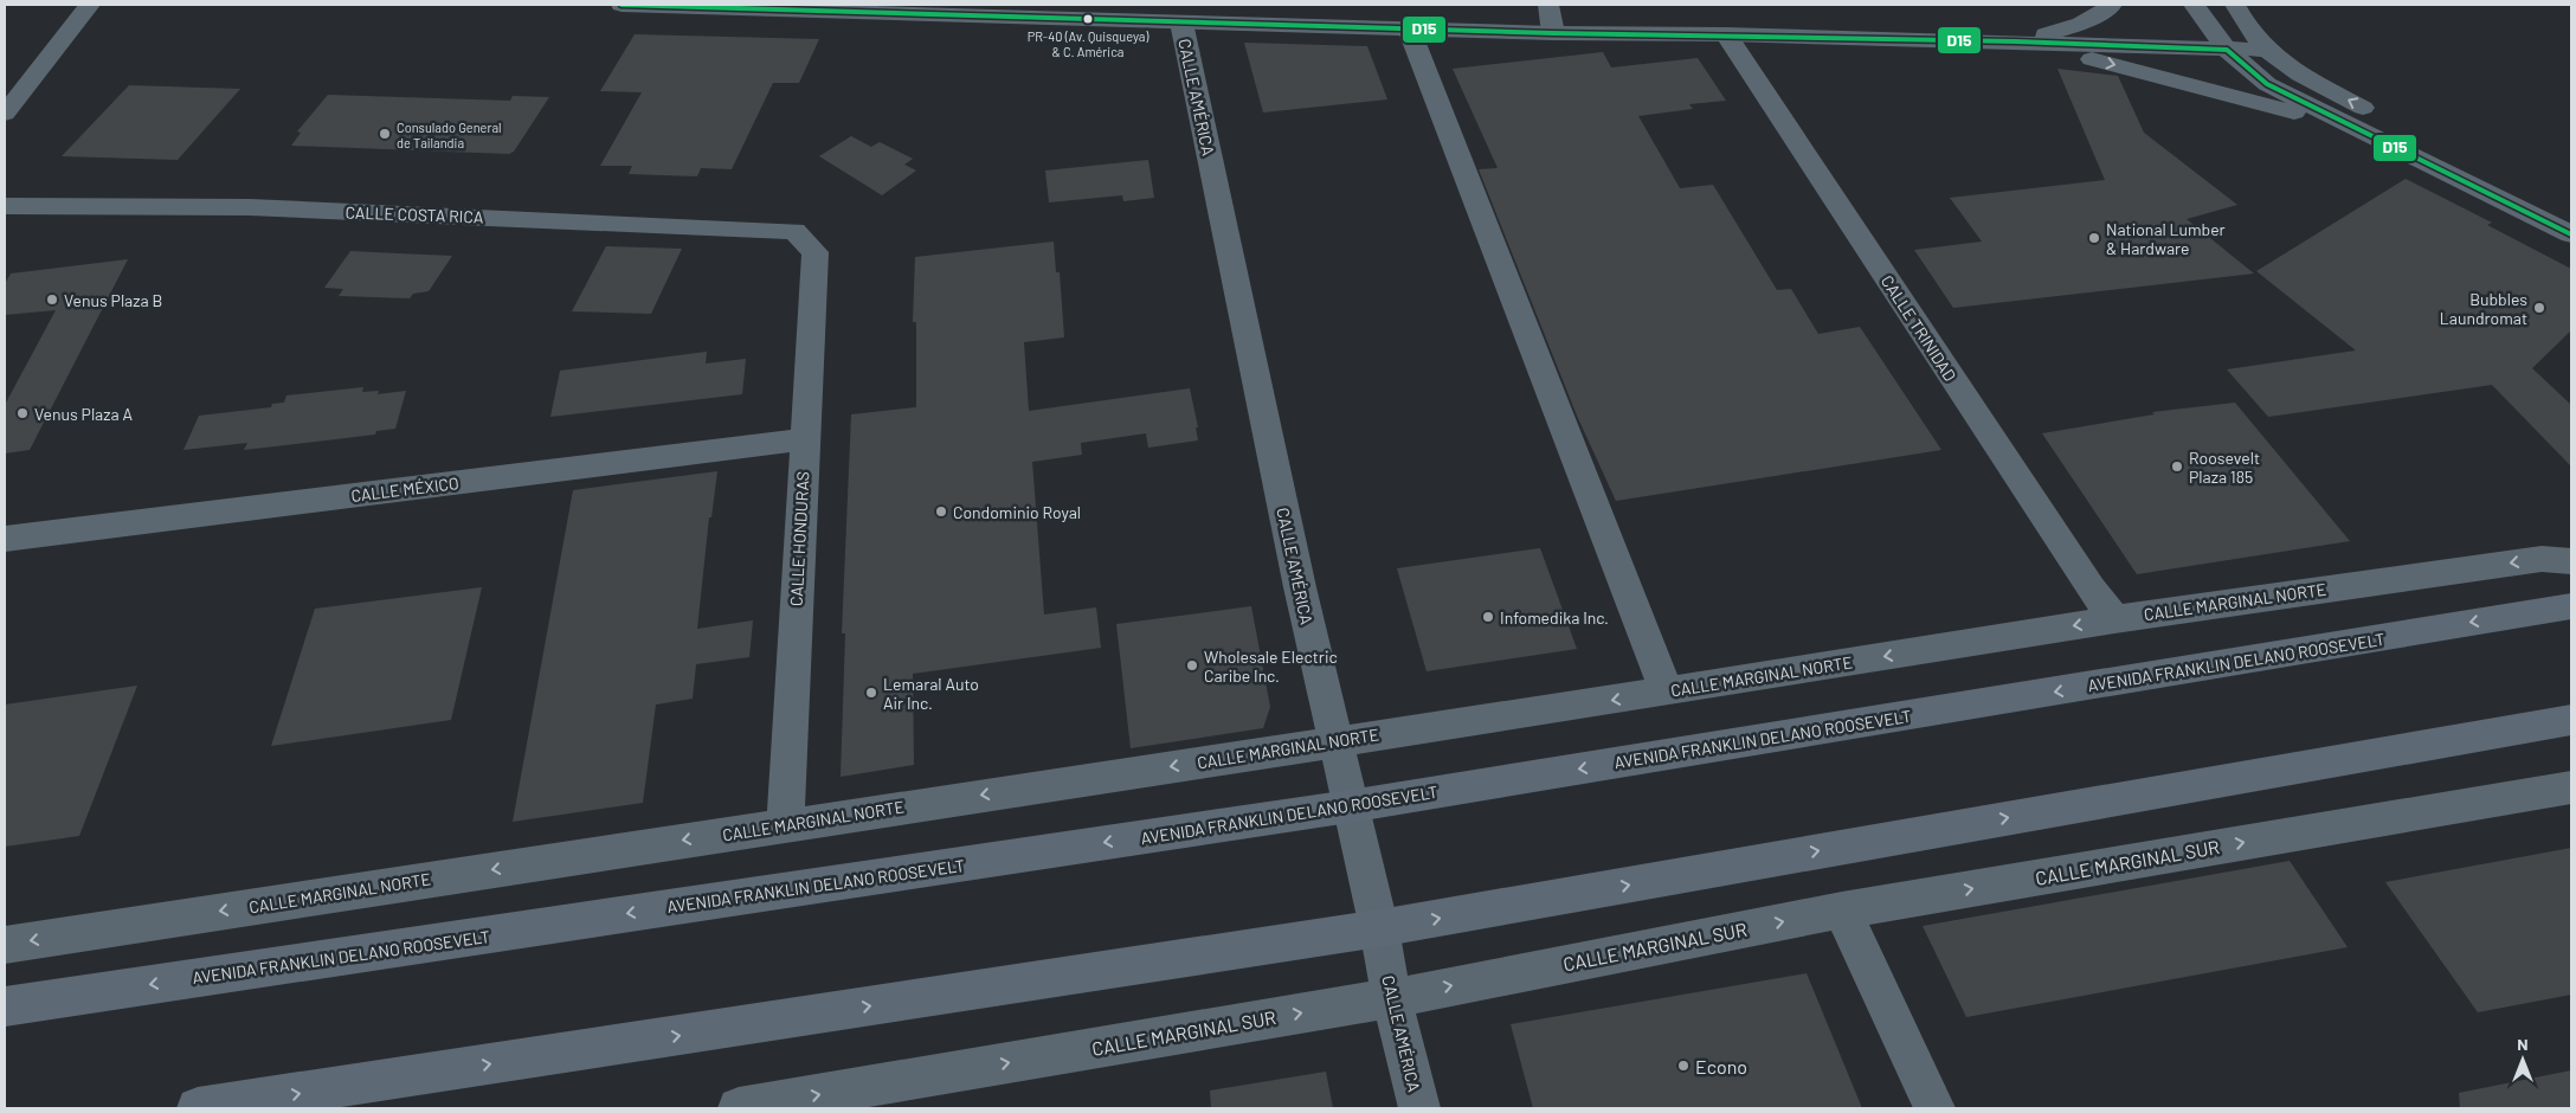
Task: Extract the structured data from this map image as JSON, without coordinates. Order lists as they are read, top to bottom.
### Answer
{
  "streets": {
    "main road": ["AVENIDA FRANKLIN DELANO ROOSEVELT"],
    "street": [
      "CALLE AMÉRICA",
      "CALLE COSTA RICA",
      "CALLE TRINIDAD",
      "CALLE MÉXICO",
      "CALLE HONDURAS",
      "CALLE MARGINAL NORTE",
      "CALLE MARGINAL SUR"
    ]
  },
  "crossings": [
    ["CALLE AMÉRICA", "CALLE MARGINAL NORTE"],
    ["CALLE AMÉRICA", "AVENIDA FRANKLIN DELANO ROOSEVELT"],
    ["CALLE AMÉRICA", "CALLE MARGINAL SUR"],
    ["CALLE COSTA RICA", "CALLE HONDURAS"],
    ["CALLE TRINIDAD", "CALLE MARGINAL NORTE"],
    ["CALLE MÉXICO", "CALLE HONDURAS"],
    ["CALLE HONDURAS", "CALLE MARGINAL NORTE"]
  ],
  "one_way": ["CALLE MARGINAL NORTE", "CALLE MARGINAL SUR"],
  "places": [
    "PR-40 (Av. Quisqueya) & C. América",
    "Consulado General de Tailandia",
    "National Lumber & Hardware",
    "Venus Plaza B",
    "Bubbles Laundromat",
    "Venus Plaza A",
    "Roosevelt Plaza 185",
    "Condominio Royal",
    "Infomedika Inc.",
    "Wholesale Electric Caribe Inc.",
    "Lemaral Auto Air Inc.",
    "Econo"
  ],
  "lines": ["transit line D15"],
  "north": "top"
}
